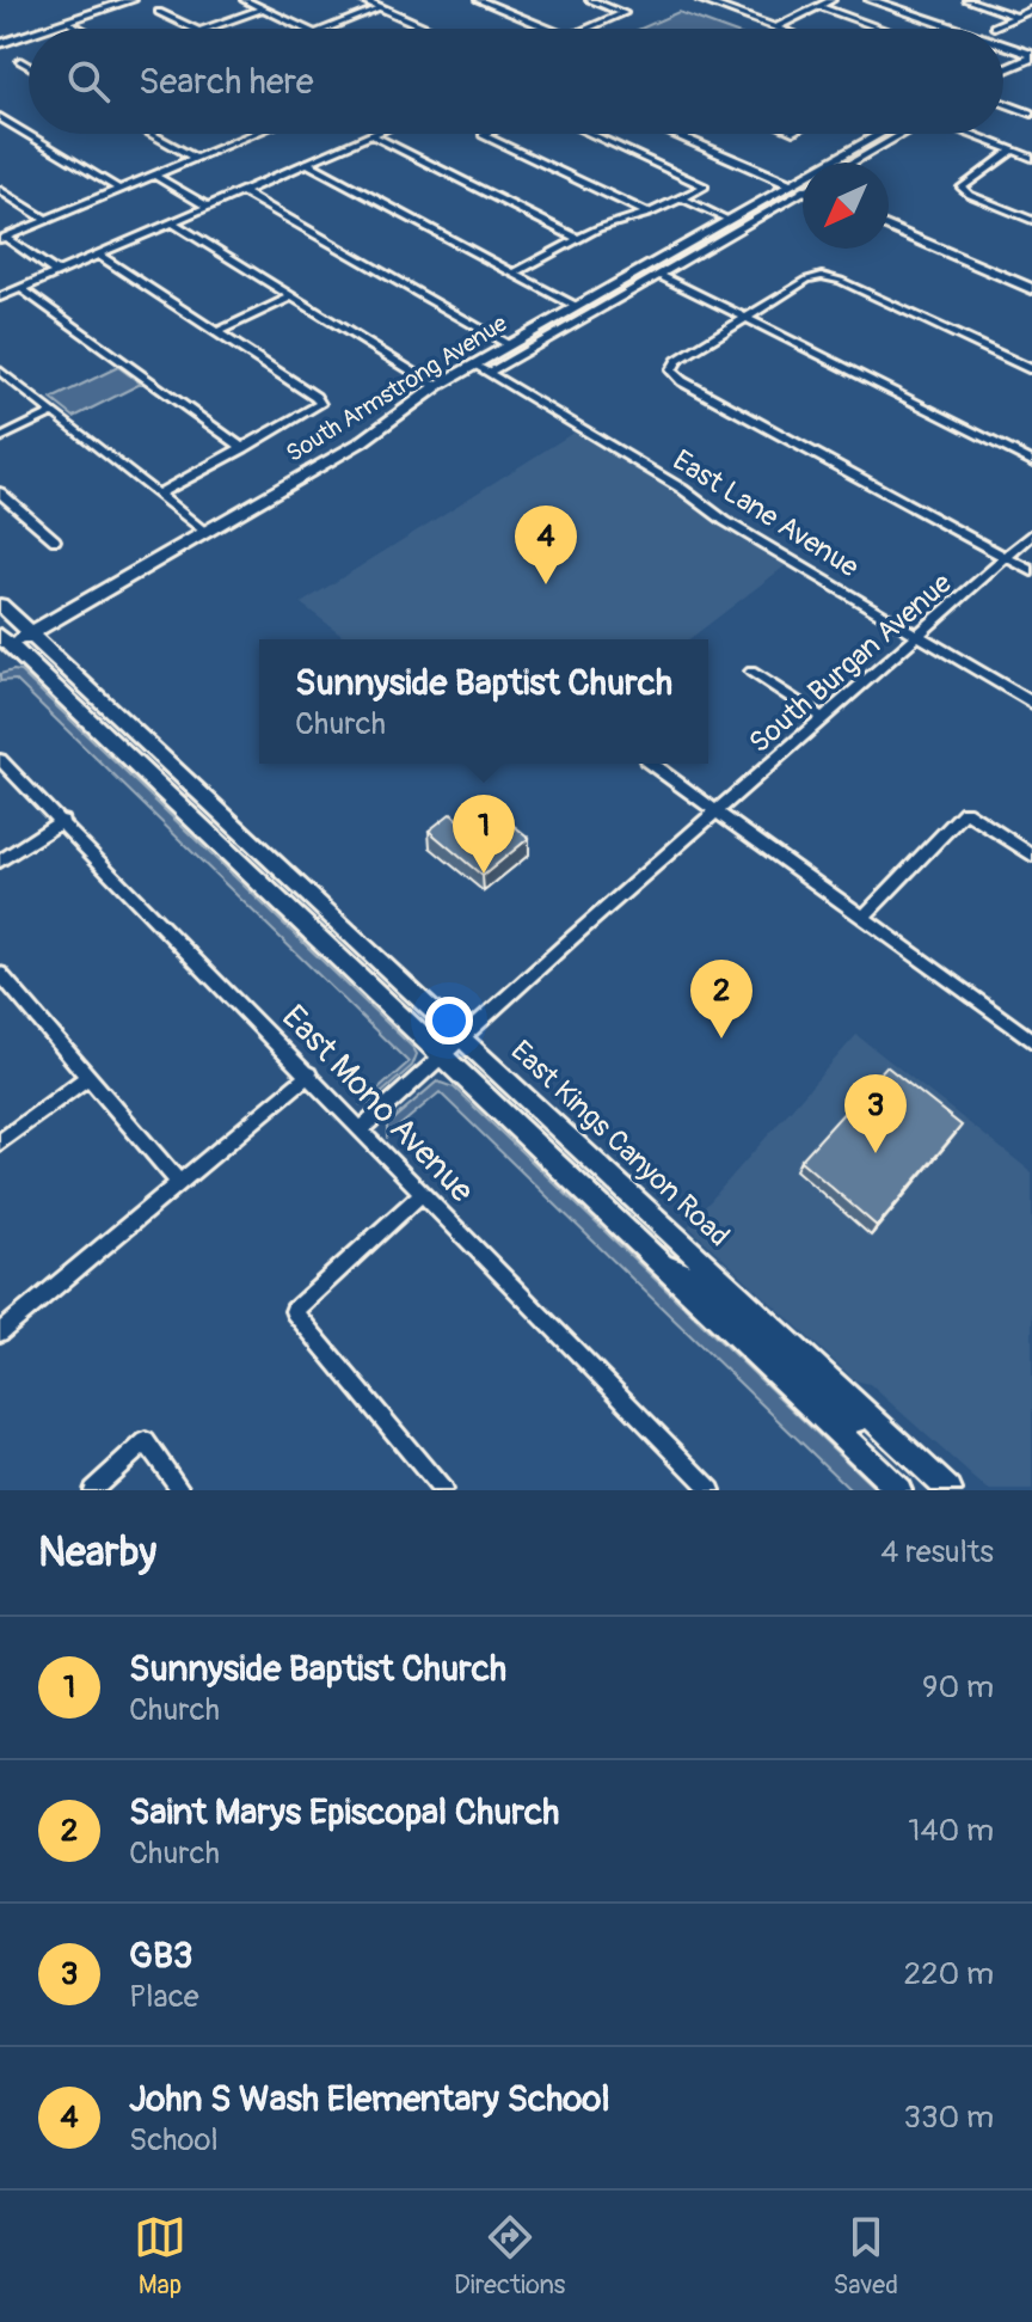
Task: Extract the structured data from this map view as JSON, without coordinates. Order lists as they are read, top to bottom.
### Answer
{
  "streets": {
    "street": [
      "South Armstrong Avenue",
      "East Lane Avenue",
      "South Burgan Avenue",
      "East Mono Avenue",
      "East Kings Canyon Road"
    ]
  },
  "crossings": [
    ["South Armstrong Avenue", "East Lane Avenue"],
    ["South Armstrong Avenue", "East Kings Canyon Road"],
    ["East Lane Avenue", "South Burgan Avenue"],
    ["South Burgan Avenue", "East Mono Avenue"],
    ["South Burgan Avenue", "East Kings Canyon Road"]
  ],
  "north": "bottom left",
  "page": {
    "search": "Search here",
    "pins": [
      "4",
      "1",
      "2",
      "3"
    ],
    "popup": ["Sunnyside Baptist Church", "Church"],
    "heading": ["Nearby", "4 results"],
    "list": [
      {
        "mark": "1",
        "name": "Sunnyside Baptist Church",
        "note": "Church",
        "value": "90 m"
      },
      {
        "mark": "2",
        "name": "Saint Marys Episcopal Church",
        "note": "Church",
        "value": "140 m"
      },
      {
        "mark": "3",
        "name": "GB3",
        "note": "Place",
        "value": "220 m"
      },
      {
        "mark": "4",
        "name": "John S Wash Elementary School",
        "note": "School",
        "value": "330 m"
      }
    ],
    "nav": ["Map", "Directions", "Saved"]
  }
}
